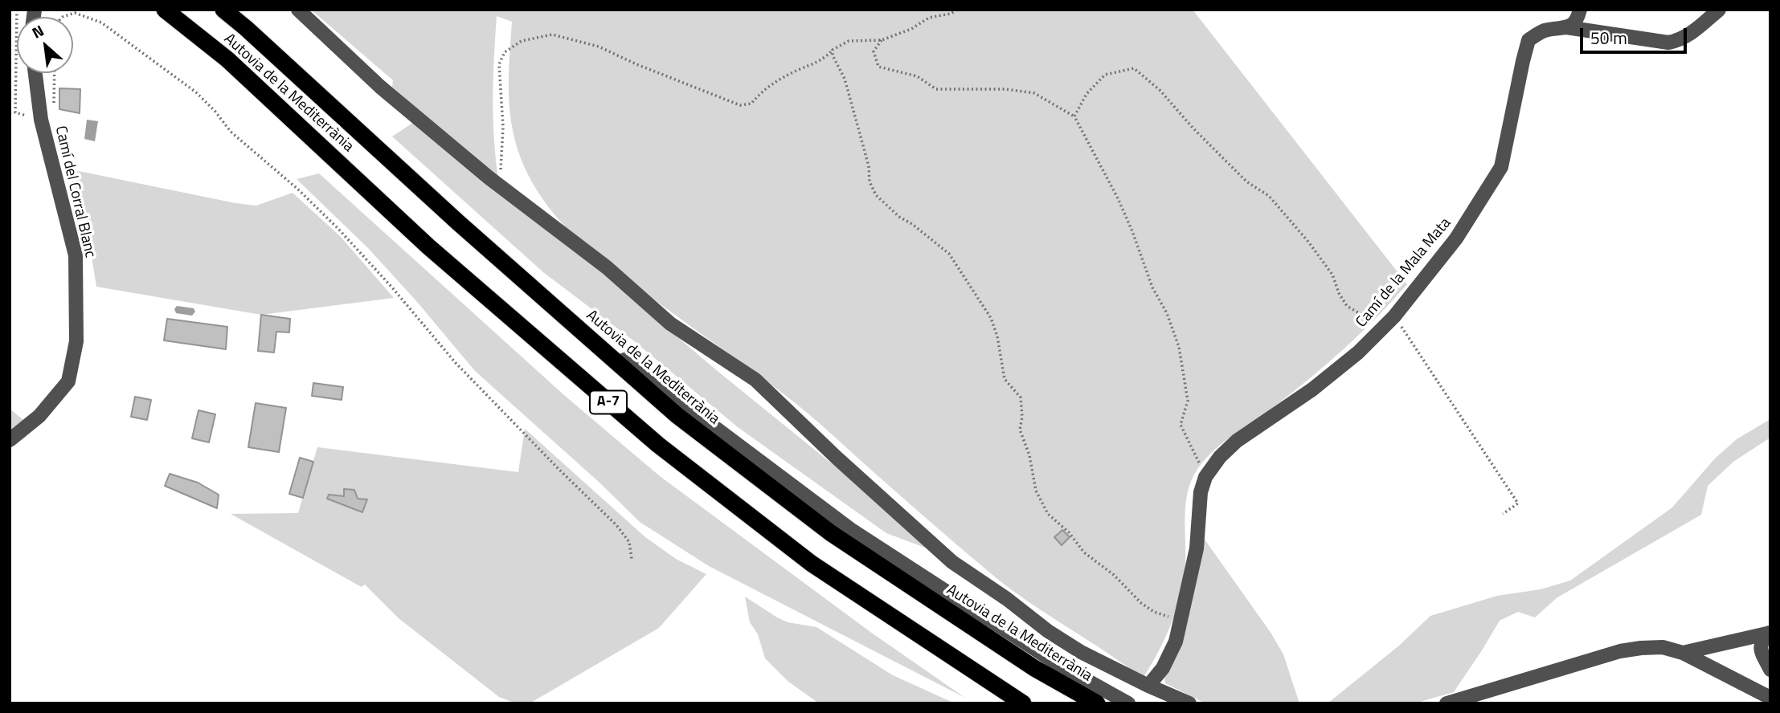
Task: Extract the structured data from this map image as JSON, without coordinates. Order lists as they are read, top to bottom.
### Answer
{
  "streets": {
    "highway": ["Autovia de la Mediterrània", "A-7"],
    "street": ["Camí del Corral Blanc", "Camí de la Mala Mata"]
  },
  "scale_bar": "50 m",
  "north": "top left"
}
